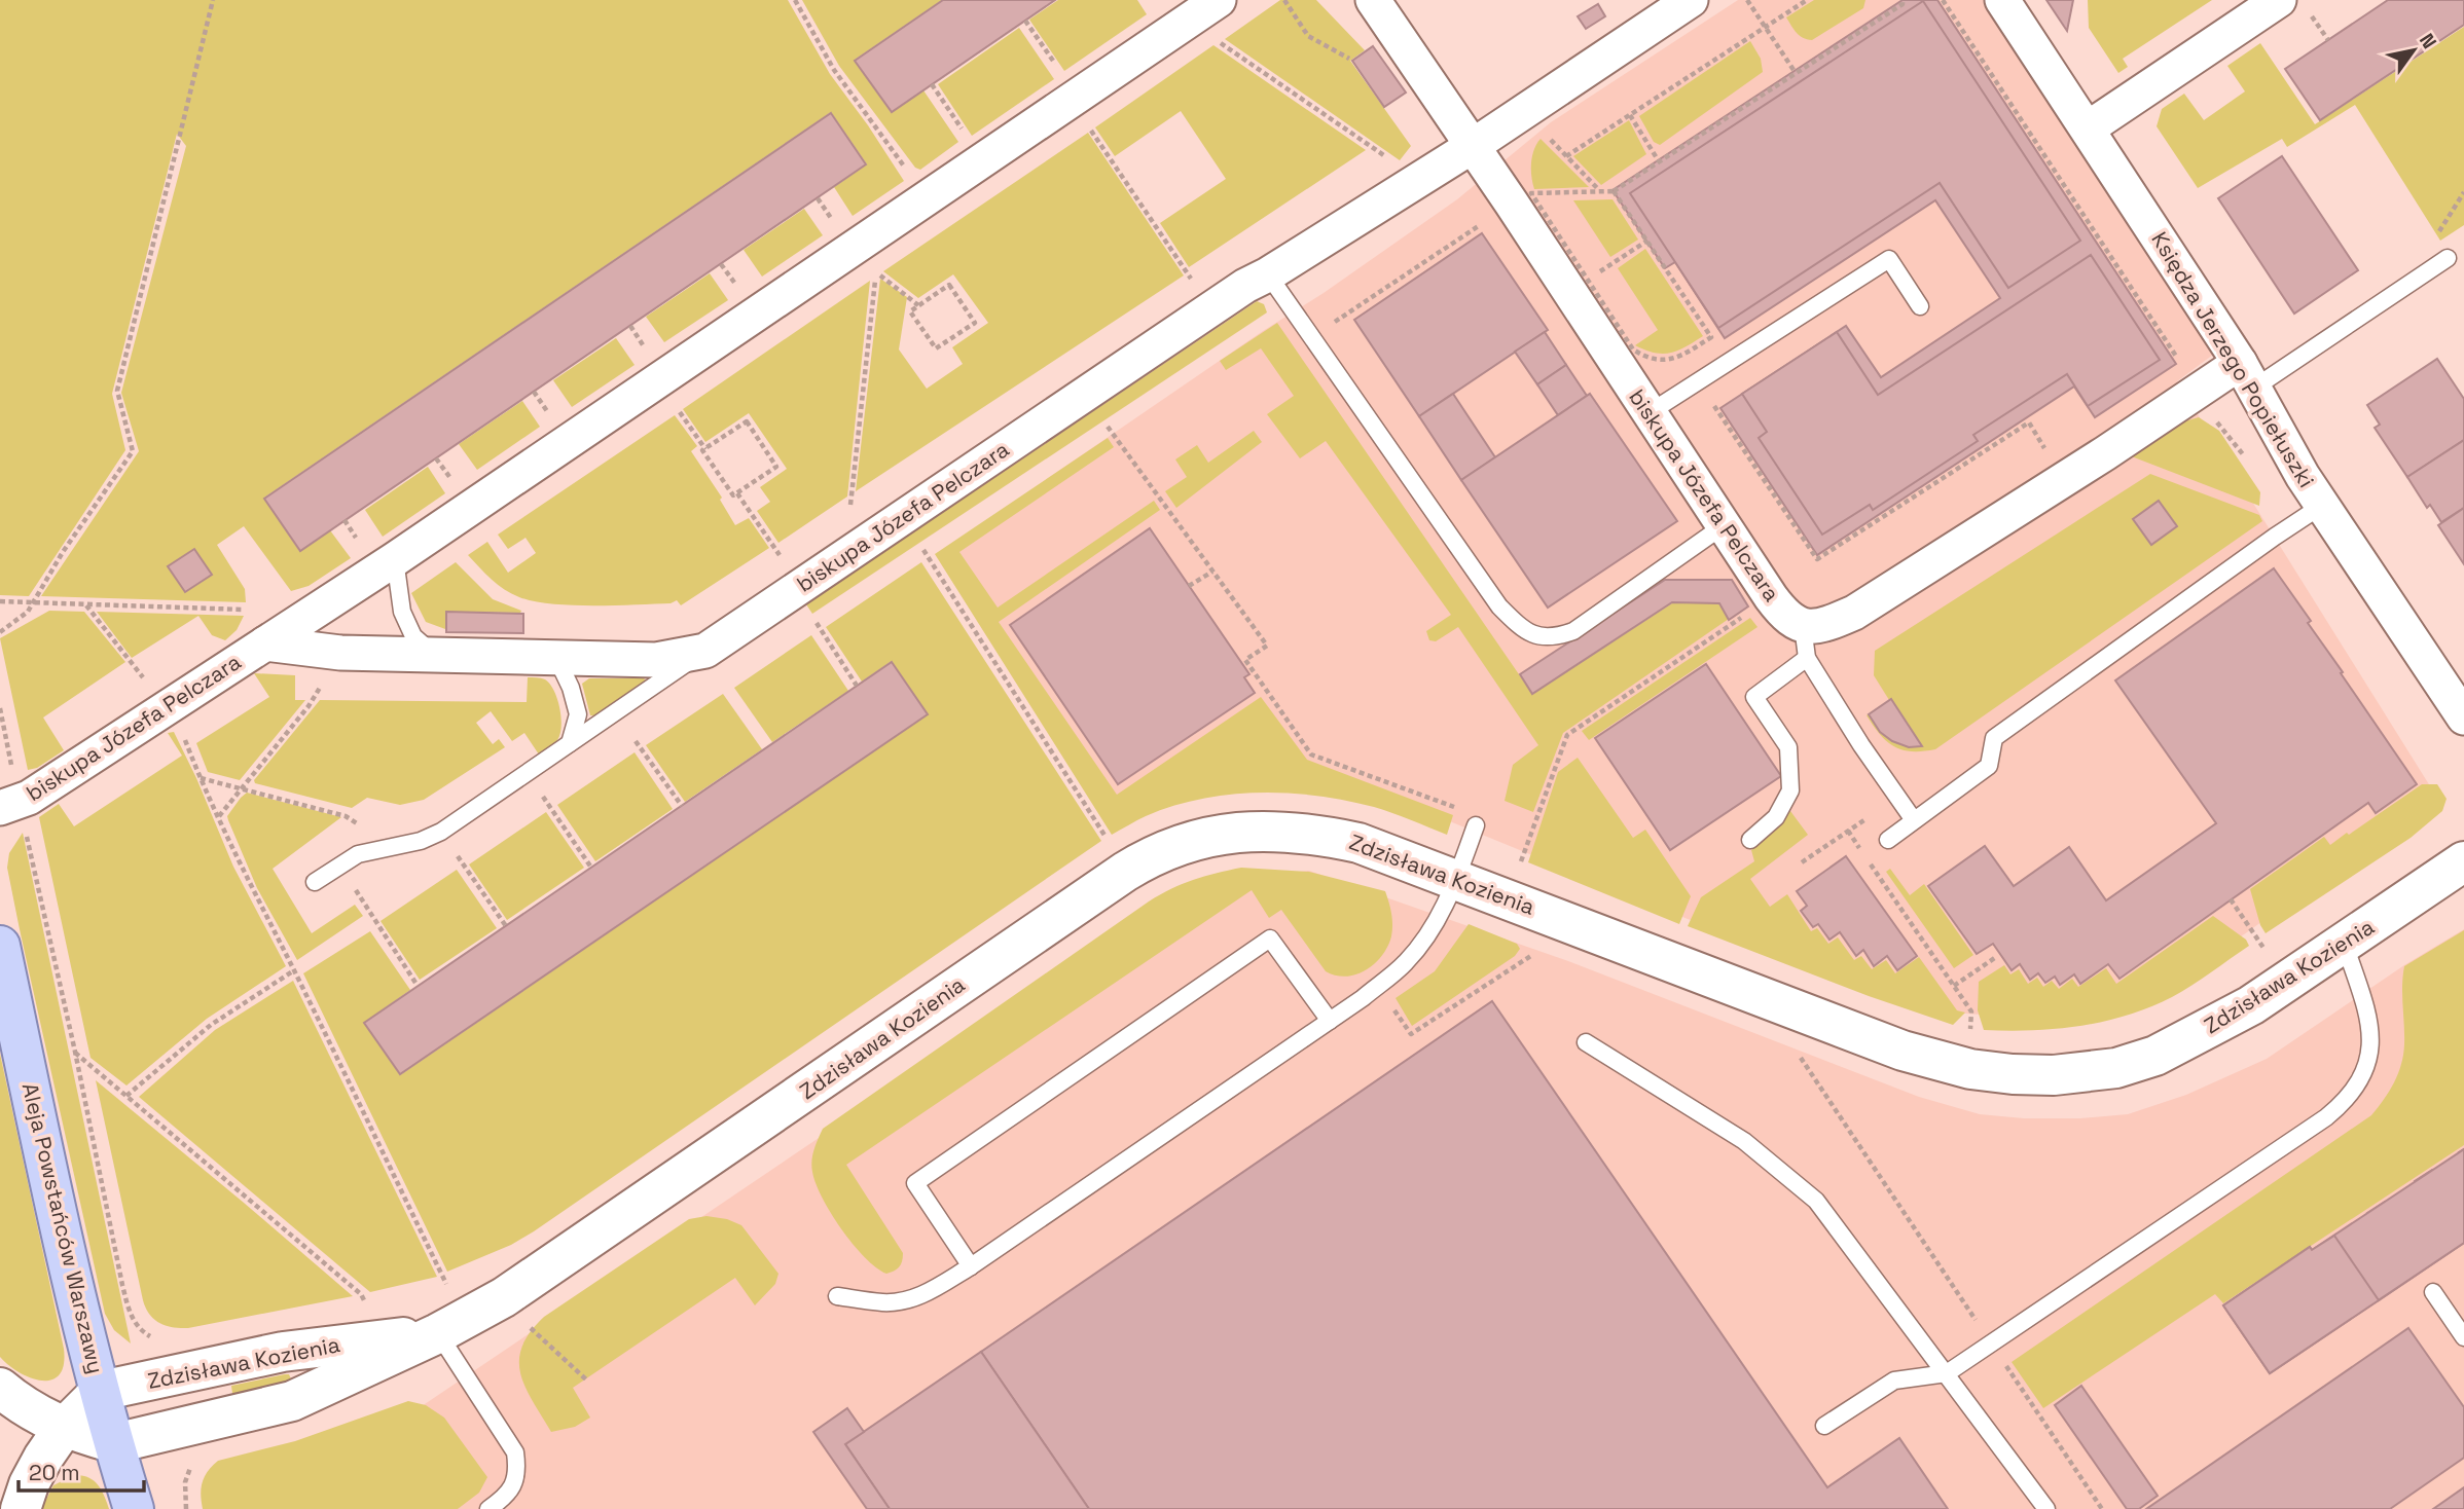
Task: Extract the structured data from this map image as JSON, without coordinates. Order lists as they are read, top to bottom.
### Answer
{
  "streets": {
    "main road": ["Aleja Powstańców Warszawy"],
    "street": ["Księdza Jerzego Popiełuszki", "biskupa Józefa Pelczara", "Zdzisława Kozienia"]
  },
  "crossings": [
    ["Zdzisława Kozienia", "Aleja Powstańców Warszawy"]
  ],
  "scale_bar": "20 m",
  "north": "top right"
}
